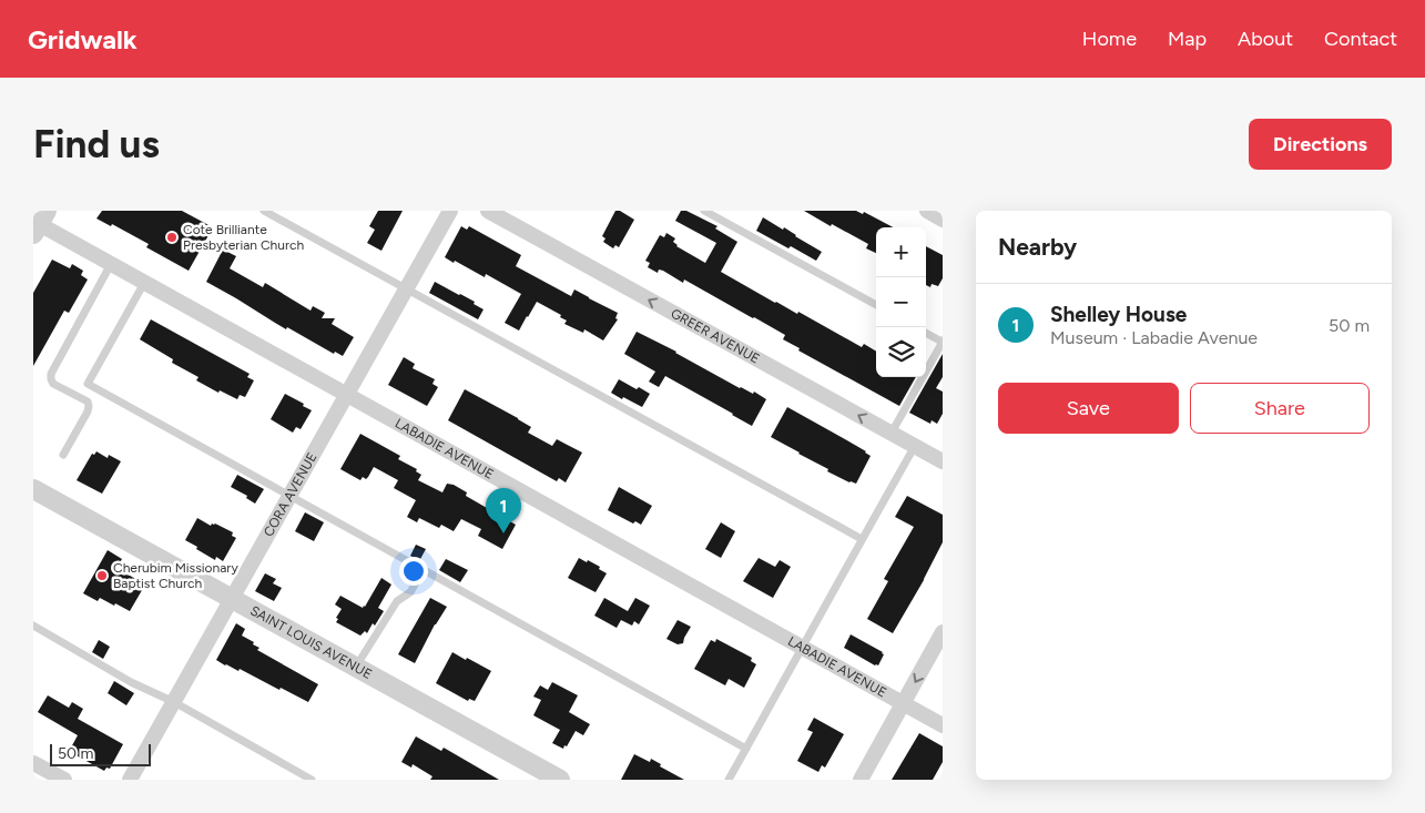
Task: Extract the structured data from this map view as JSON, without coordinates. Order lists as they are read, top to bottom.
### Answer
{
  "streets": {
    "street": [
      "GREER AVENUE",
      "LABADIE AVENUE",
      "CORA AVENUE",
      "SAINT LOUIS AVENUE"
    ]
  },
  "crossings": [
    ["LABADIE AVENUE", "CORA AVENUE"],
    ["CORA AVENUE", "SAINT LOUIS AVENUE"]
  ],
  "one_way": ["GREER AVENUE"],
  "places": ["Cote Brilliante Presbyterian Church", "Cherubim Missionary Baptist Church"],
  "scale_bar": "50 m",
  "page": {
    "header": "Gridwalk",
    "nav": [
      "Home",
      "Map",
      "About",
      "Contact"
    ],
    "buttons": [
      "Directions",
      ["Save", "Share"]
    ],
    "title": "Find us",
    "heading": "Nearby",
    "map_buttons": ["+", "−"],
    "list": [
      {
        "mark": "1",
        "name": "Shelley House",
        "note": "Museum · Labadie Avenue",
        "value": "50 m"
      }
    ],
    "pins": "1",
    "scale": "50 m"
  }
}
